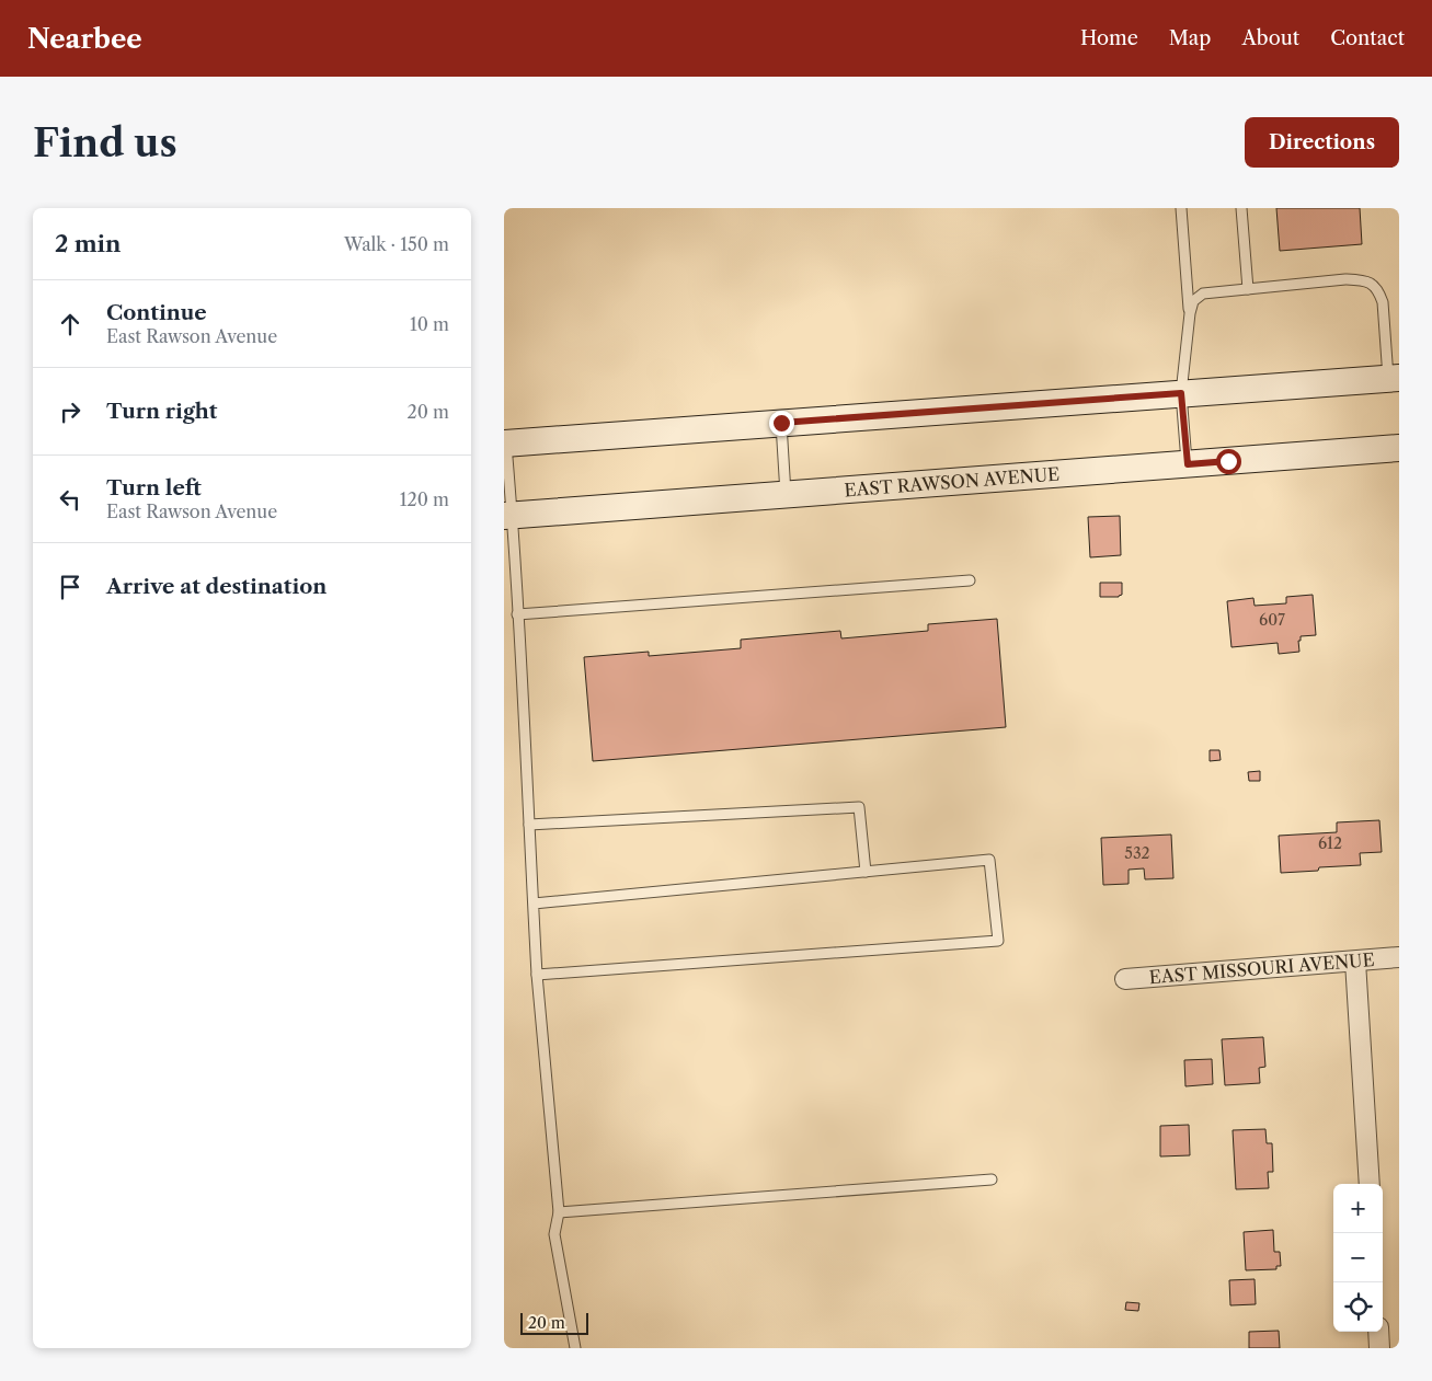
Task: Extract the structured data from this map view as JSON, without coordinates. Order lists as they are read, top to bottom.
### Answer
{
  "streets": {
    "main road": ["EAST RAWSON AVENUE"],
    "street": ["EAST MISSOURI AVENUE"]
  },
  "house_numbers": ["607", "612", "532"],
  "scale_bar": "20 m",
  "page": {
    "header": "Nearbee",
    "nav": [
      "Home",
      "Map",
      "About",
      "Contact"
    ],
    "buttons": "Directions",
    "title": "Find us",
    "heading": ["2 min", "Walk · 150 m"],
    "list": [
      ["Continue", "East Rawson Avenue", "10 m"],
      ["Turn right", "20 m"],
      ["Turn left", "East Rawson Avenue", "120 m"],
      "Arrive at destination"
    ],
    "map_buttons": ["+", "−"],
    "scale": "20 m"
  }
}
